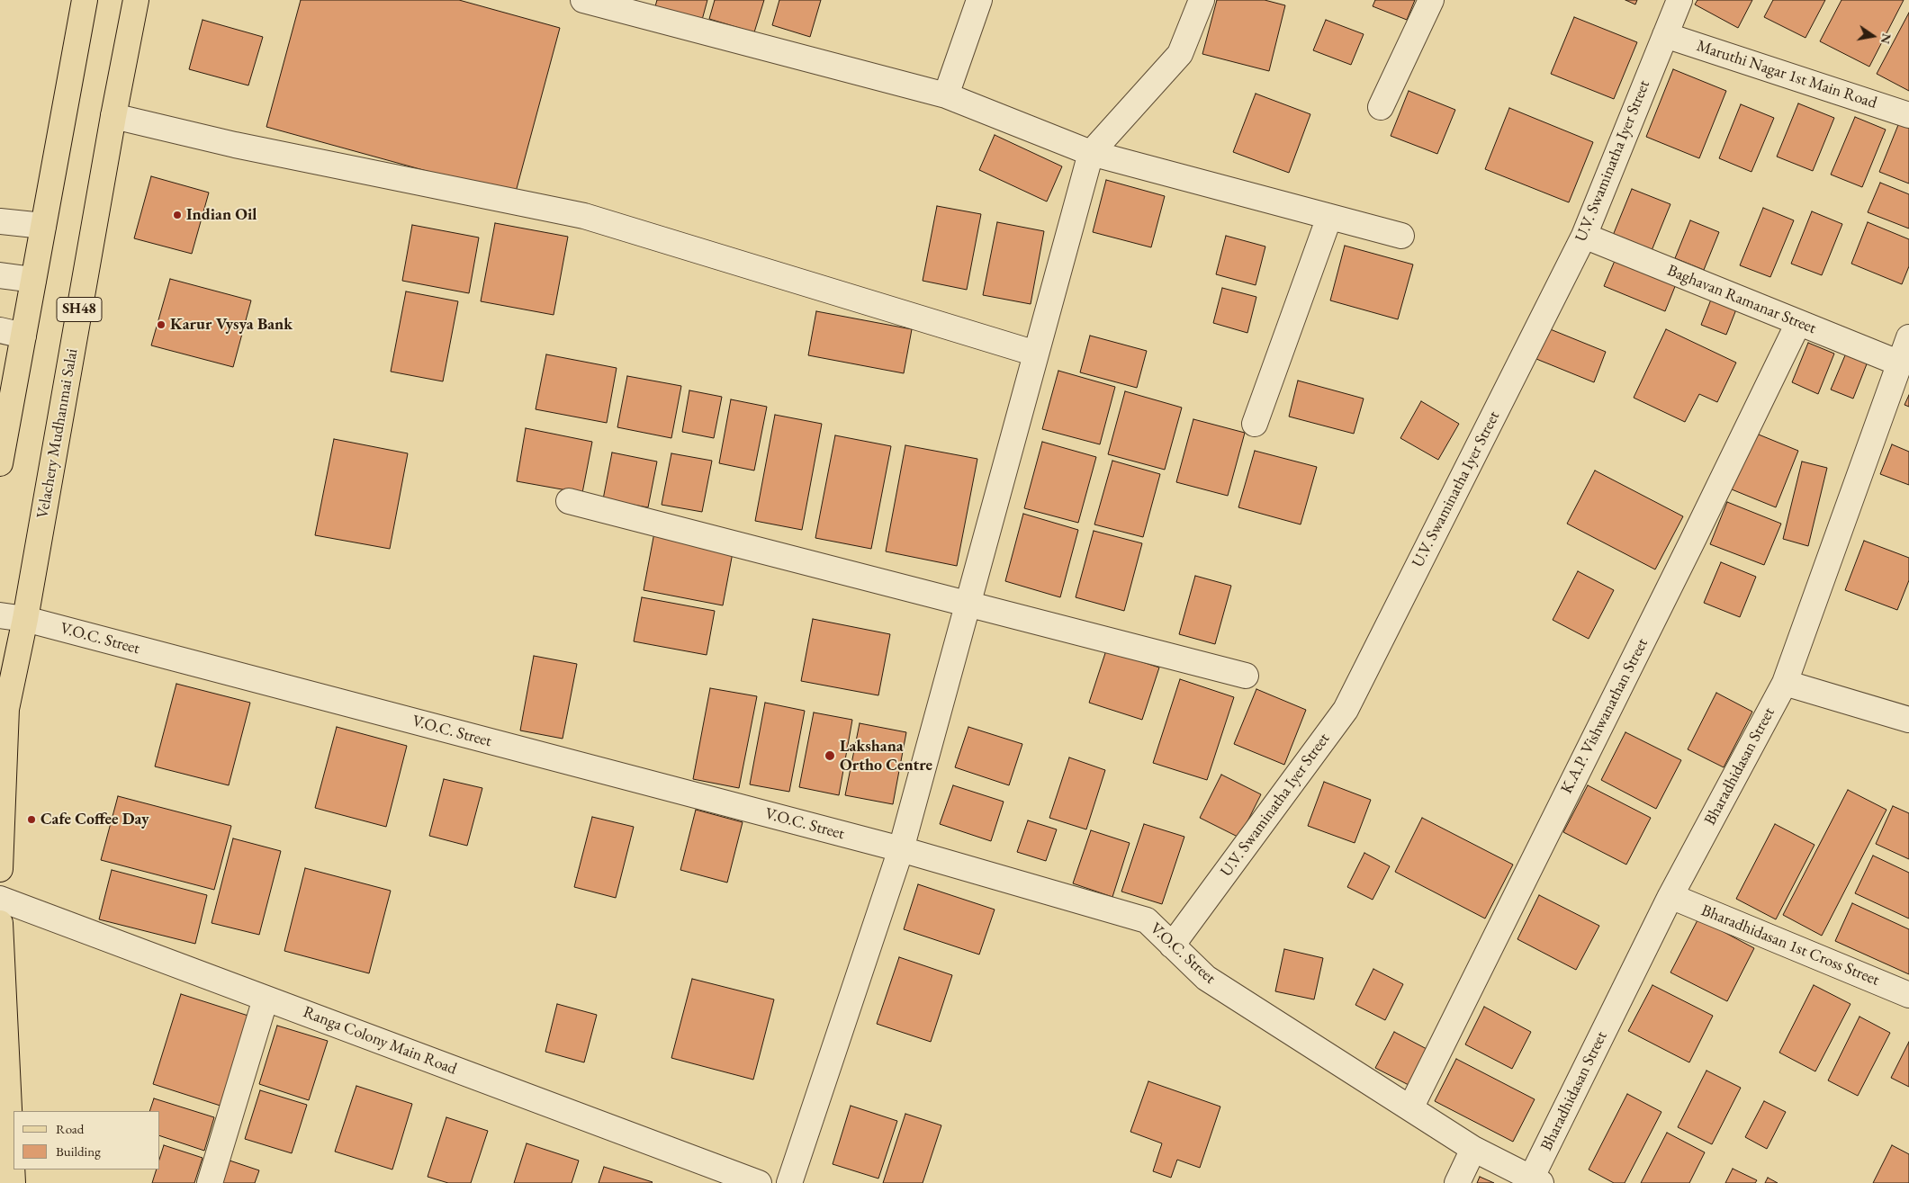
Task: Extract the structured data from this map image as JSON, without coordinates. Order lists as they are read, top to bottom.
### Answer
{
  "streets": {
    "main road": ["SH48", "Velachery Mudhanmai Salai"],
    "street": [
      "Maruthi Nagar 1st Main Road",
      "U.V. Swaminatha Iyer Street",
      "Baghavan Ramanar Street",
      "V.O.C. Street",
      "K.A.P. Vishwanathan Street",
      "Bharadhidasan Street",
      "Bharadhidasan 1st Cross Street",
      "Ranga Colony Main Road"
    ]
  },
  "crossings": [
    ["Maruthi Nagar 1st Main Road", "U.V. Swaminatha Iyer Street"],
    ["U.V. Swaminatha Iyer Street", "Baghavan Ramanar Street"],
    ["U.V. Swaminatha Iyer Street", "V.O.C. Street"],
    ["Baghavan Ramanar Street", "K.A.P. Vishwanathan Street"],
    ["Baghavan Ramanar Street", "Bharadhidasan Street"],
    ["Velachery Mudhanmai Salai", "V.O.C. Street"],
    ["V.O.C. Street", "K.A.P. Vishwanathan Street"],
    ["V.O.C. Street", "Bharadhidasan Street"],
    ["Bharadhidasan Street", "Bharadhidasan 1st Cross Street"]
  ],
  "places": [
    "Indian Oil",
    "Karur Vysya Bank",
    "Lakshana Ortho Centre",
    "Cafe Coffee Day"
  ],
  "legend": ["Road", "Building"],
  "north": "right"
}
